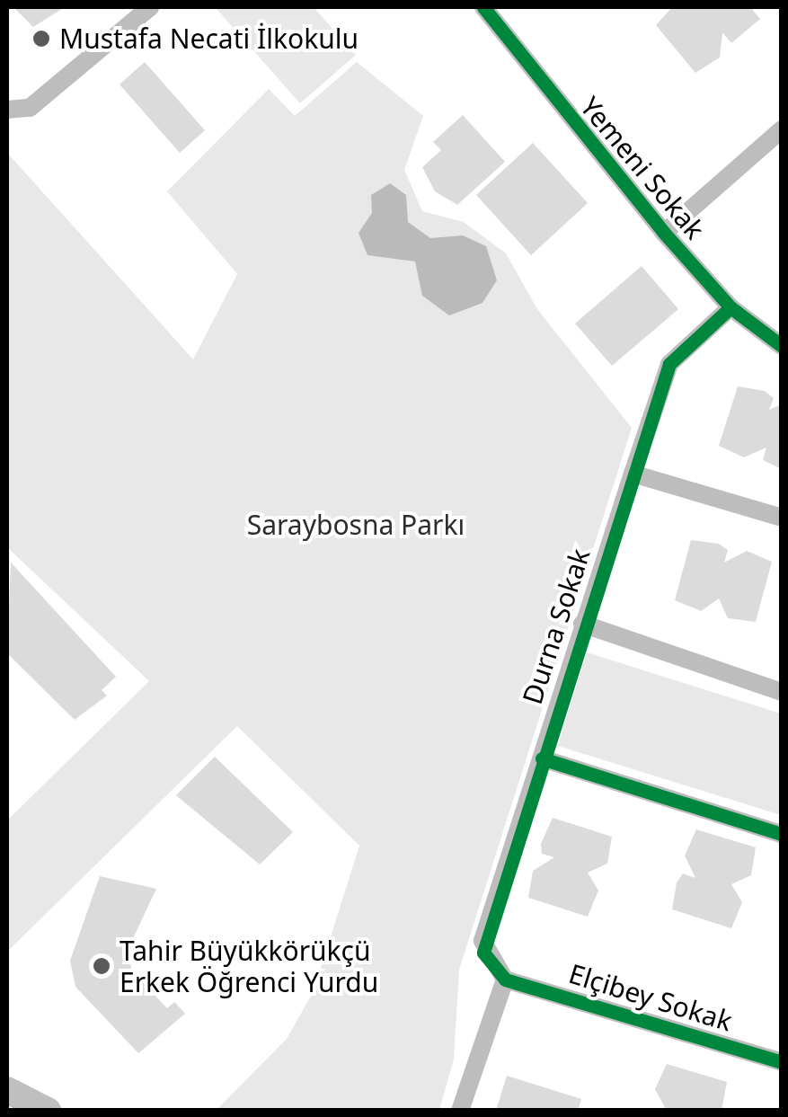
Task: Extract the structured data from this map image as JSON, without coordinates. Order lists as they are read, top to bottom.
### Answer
{
  "streets": {
    "street": ["Yemeni Sokak", "Durna Sokak", "Elçibey Sokak"]
  },
  "crossings": [
    ["Yemeni Sokak", "Durna Sokak"],
    ["Durna Sokak", "Elçibey Sokak"]
  ],
  "parks": ["Saraybosna Parkı"],
  "places": ["Mustafa Necati İlkokulu", "Tahir Büyükkörükçü Erkek Öğrenci Yurdu"]
}
